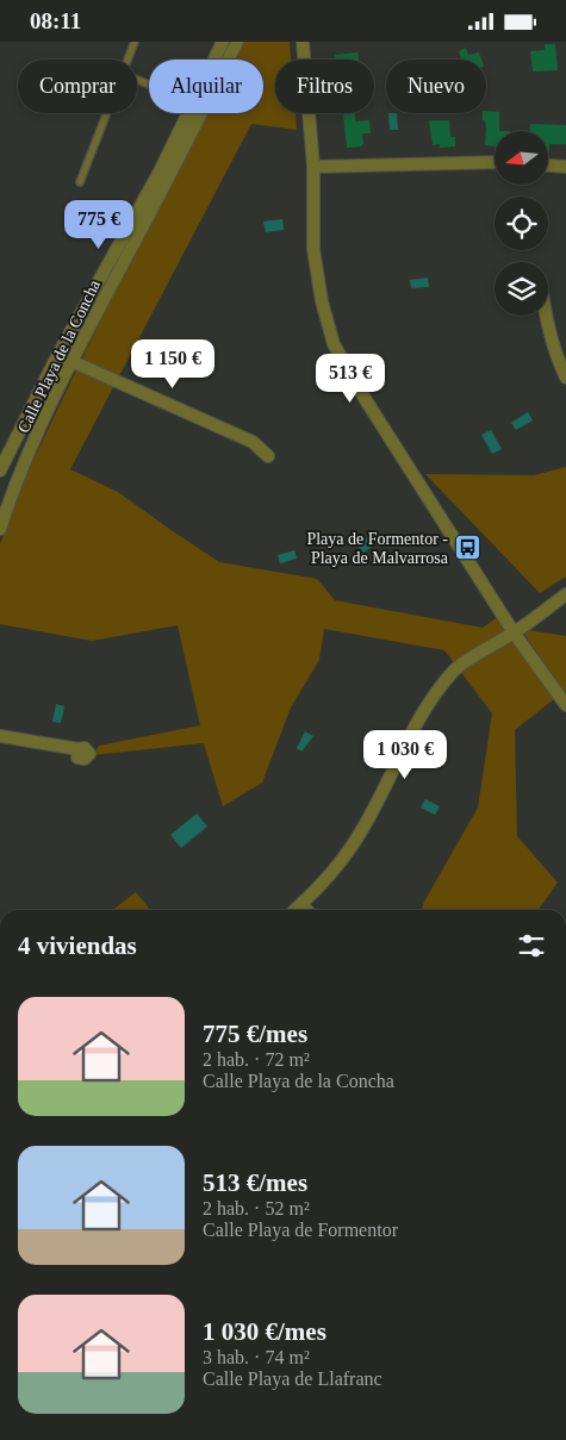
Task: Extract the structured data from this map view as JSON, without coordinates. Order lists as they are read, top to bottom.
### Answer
{
  "streets": {
    "street": ["Calle Playa de la Concha"]
  },
  "places": {
    "bus stop": ["Playa de Formentor - Playa de Malvarrosa"]
  },
  "north": "left",
  "page": {
    "status": "08:11",
    "chip": [
      "Comprar",
      "Alquilar",
      "Filtros",
      "Nuevo"
    ],
    "price": [
      "775 €",
      "1 150 €",
      "513 €",
      "1 030 €"
    ],
    "heading": "4 viviendas",
    "list": [
      {
        "name": "775 €/mes",
        "note": "2 hab. · 72 m² · Calle Playa de la Concha"
      },
      {
        "name": "513 €/mes",
        "note": "2 hab. · 52 m² · Calle Playa de Formentor"
      },
      {
        "name": "1 030 €/mes",
        "note": "3 hab. · 74 m² · Calle Playa de Llafranc"
      }
    ]
  }
}
